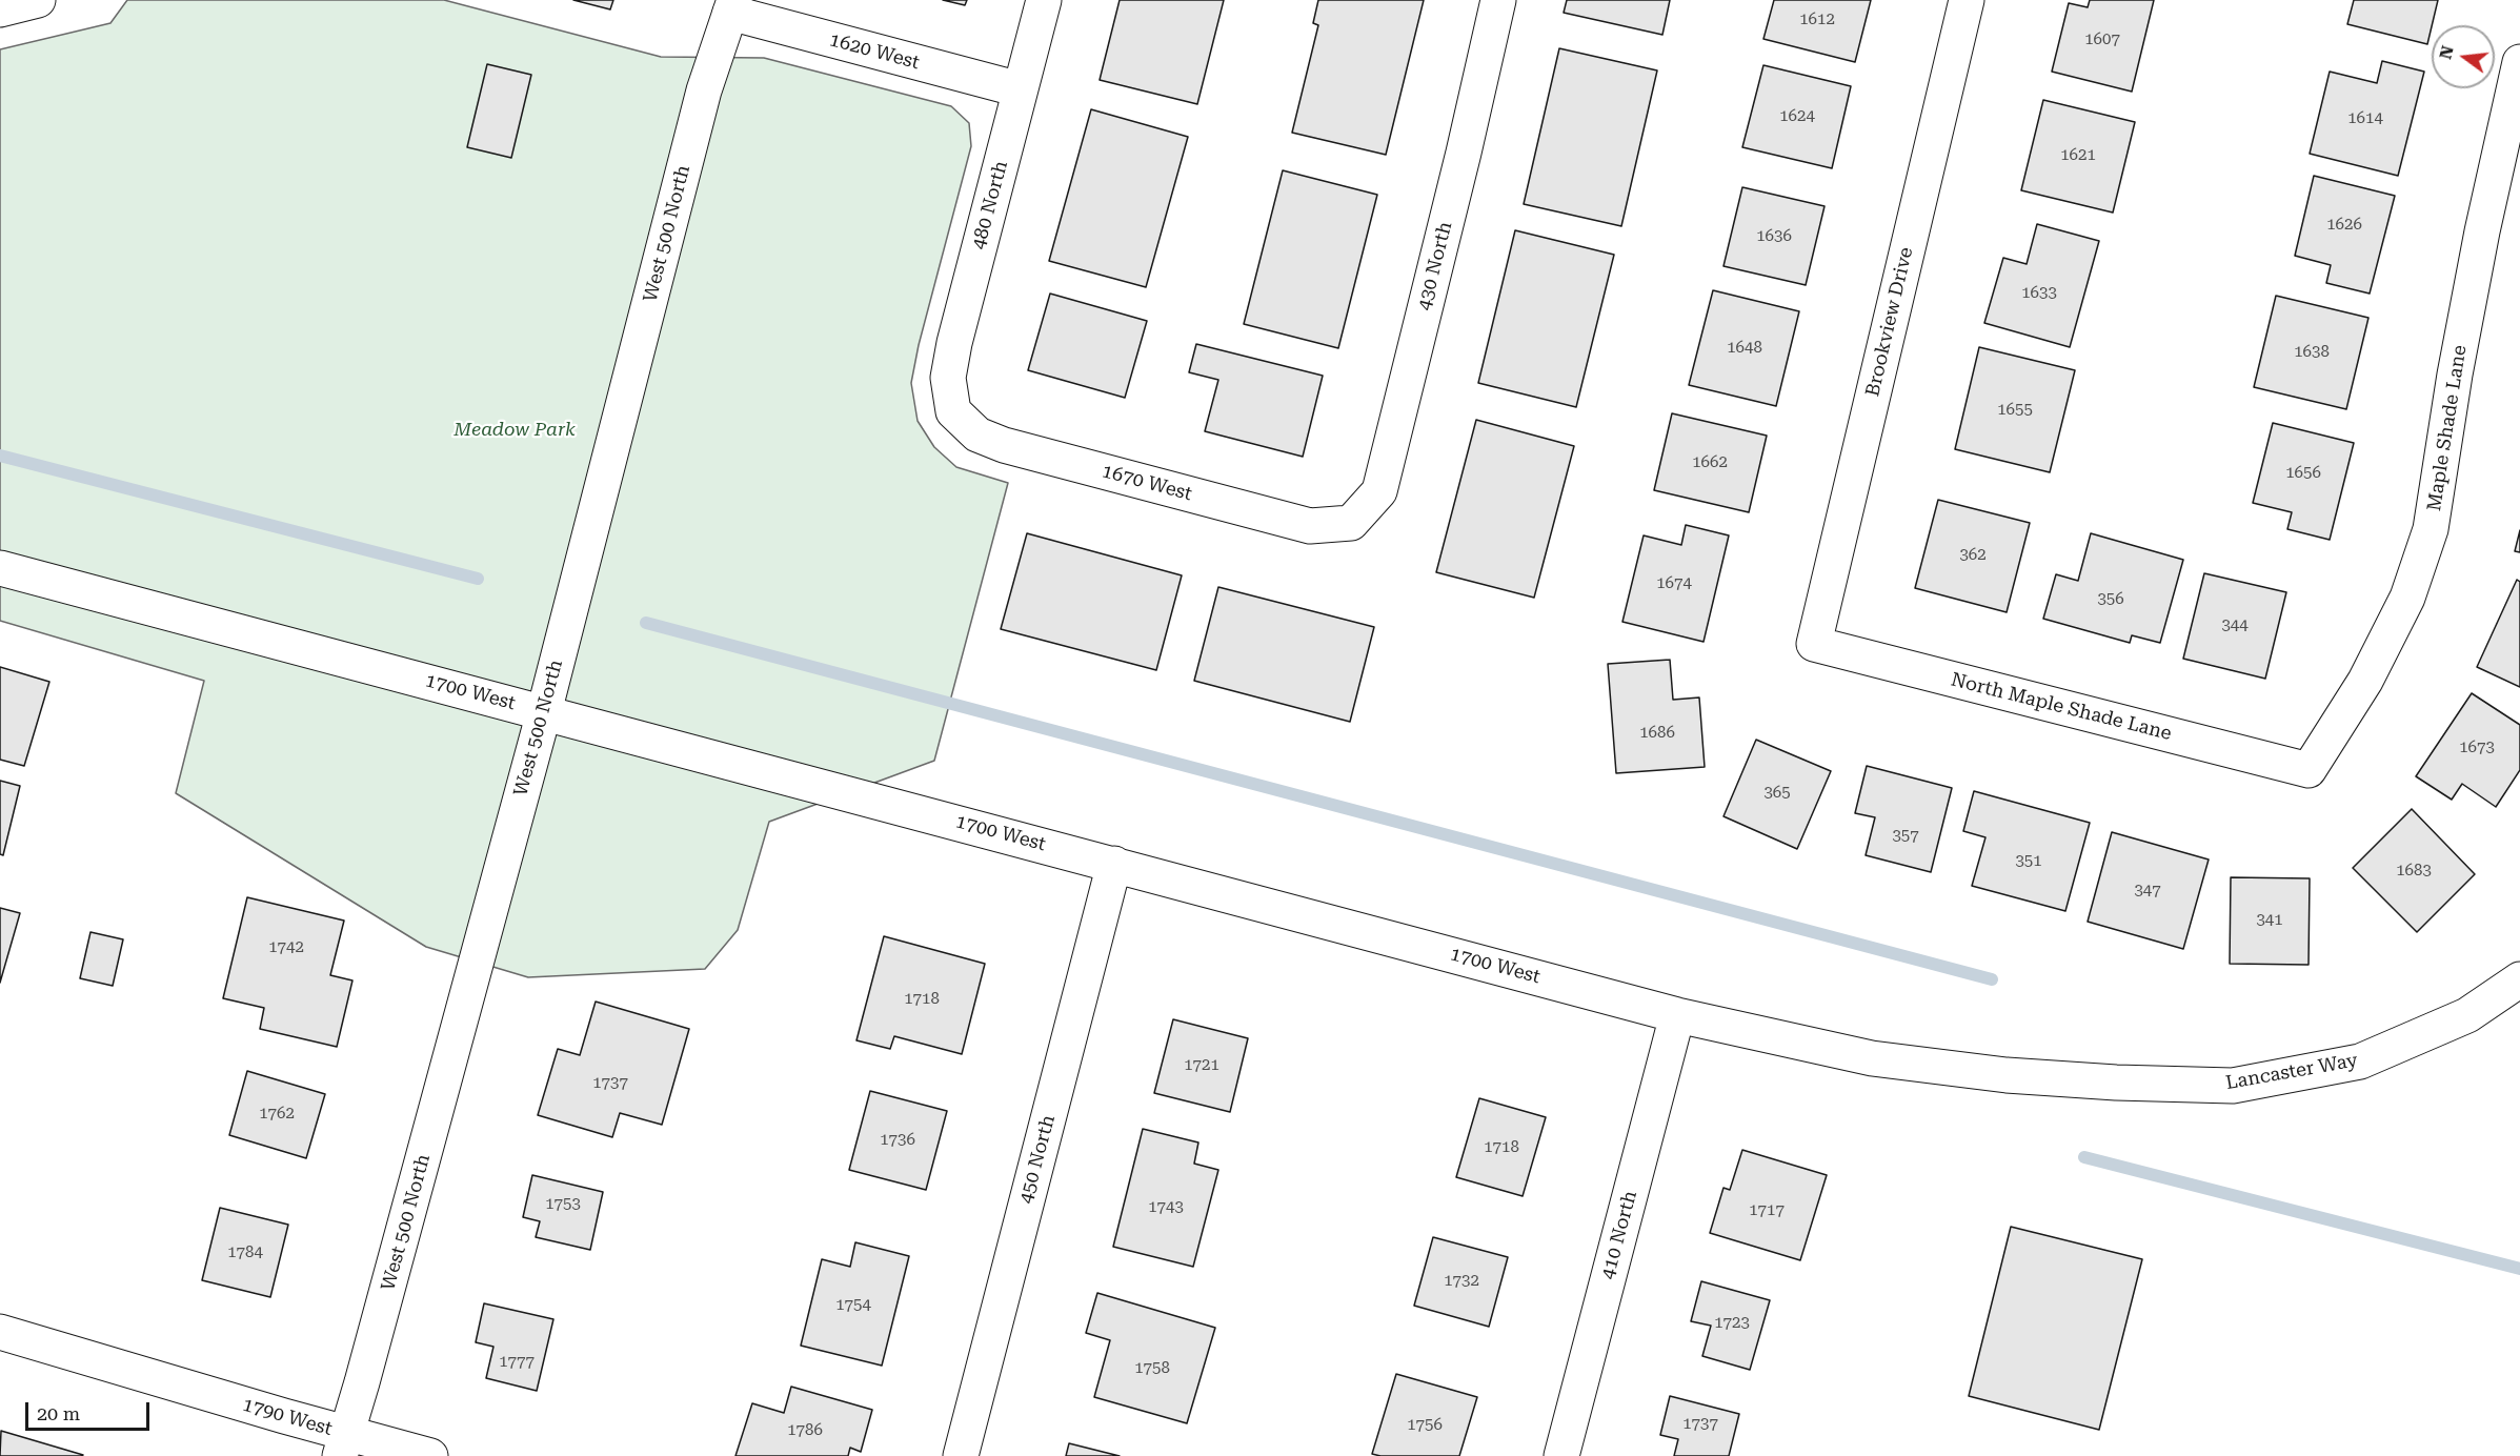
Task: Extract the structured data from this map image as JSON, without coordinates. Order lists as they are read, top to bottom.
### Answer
{
  "streets": {
    "street": [
      "1620 West",
      "480 North",
      "West 500 North",
      "430 North",
      "Brookview Drive",
      "Maple Shade Lane",
      "1670 West",
      "1700 West",
      "North Maple Shade Lane",
      "Lancaster Way",
      "450 North",
      "410 North",
      "1790 West"
    ]
  },
  "crossings": [
    ["1620 West", "480 North"],
    ["1620 West", "West 500 North"],
    ["480 North", "1670 West"],
    ["West 500 North", "1700 West"],
    ["West 500 North", "1790 West"],
    ["430 North", "1670 West"],
    ["Brookview Drive", "North Maple Shade Lane"],
    ["Maple Shade Lane", "North Maple Shade Lane"],
    ["1700 West", "Lancaster Way"],
    ["1700 West", "450 North"],
    ["1700 West", "410 North"]
  ],
  "parks": ["Meadow Park"],
  "house_numbers": [
    "1612",
    "1607",
    "1624",
    "1614",
    "1621",
    "1626",
    "1636",
    "1633",
    "1648",
    "1638",
    "1655",
    "1662",
    "1656",
    "362",
    "1674",
    "356",
    "344",
    "1686",
    "1673",
    "365",
    "357",
    "351",
    "1683",
    "347",
    "341",
    "1742",
    "1718",
    "1721",
    "1737",
    "1762",
    "1736",
    "1718",
    "1753",
    "1743",
    "1717",
    "1784",
    "1732",
    "1754",
    "1723",
    "1777",
    "1758",
    "1737",
    "1756",
    "1786"
  ],
  "scale_bar": "20 m",
  "north": "left"
}
